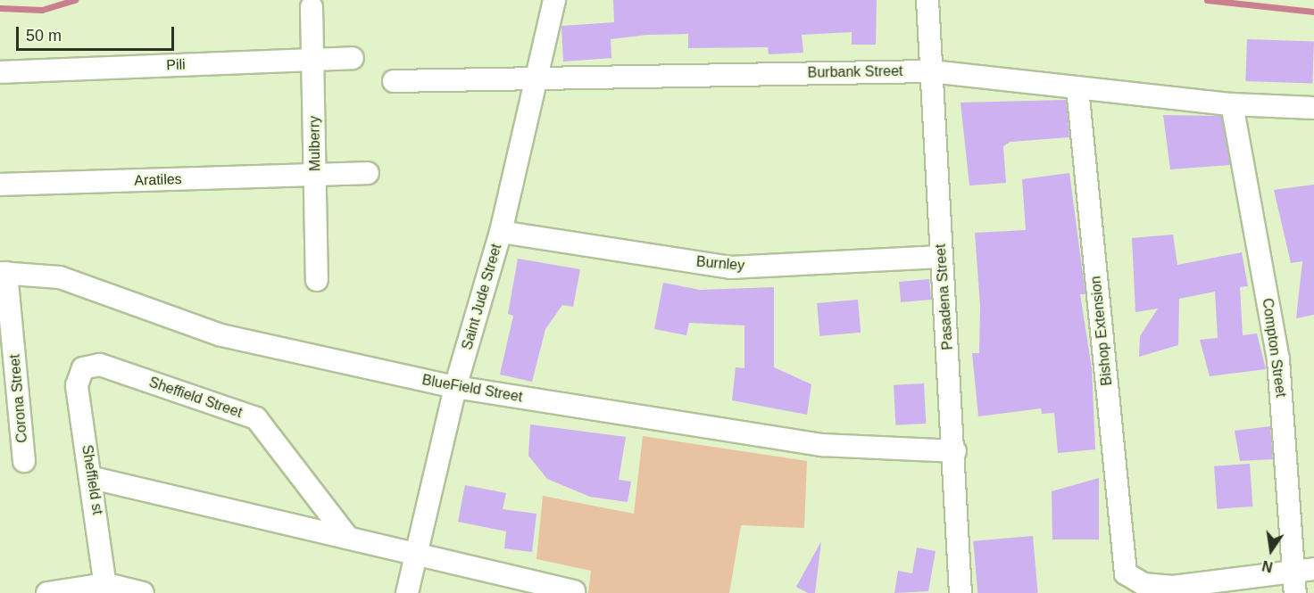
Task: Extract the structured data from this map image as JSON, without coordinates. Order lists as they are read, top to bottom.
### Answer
{
  "streets": {
    "street": [
      "Pili",
      "Burbank Street",
      "Mulberry",
      "Aratiles",
      "Burnley",
      "Saint Jude Street",
      "Pasadena Street",
      "Bishop Extension",
      "Compton Street",
      "BlueField Street",
      "Sheffield Street",
      "Corona Street",
      "Sheffield st"
    ]
  },
  "crossings": [
    ["Pili", "Mulberry"],
    ["Burbank Street", "Saint Jude Street"],
    ["Burbank Street", "Pasadena Street"],
    ["Burbank Street", "Bishop Extension"],
    ["Burbank Street", "Compton Street"],
    ["Mulberry", "Aratiles"],
    ["Burnley", "Saint Jude Street"],
    ["Burnley", "Pasadena Street"],
    ["Saint Jude Street", "BlueField Street"],
    ["Pasadena Street", "BlueField Street"],
    ["Bishop Extension", "Compton Street"],
    ["BlueField Street", "Corona Street"],
    ["Sheffield Street", "Sheffield st"]
  ],
  "scale_bar": "50 m",
  "north": "bottom"
}
